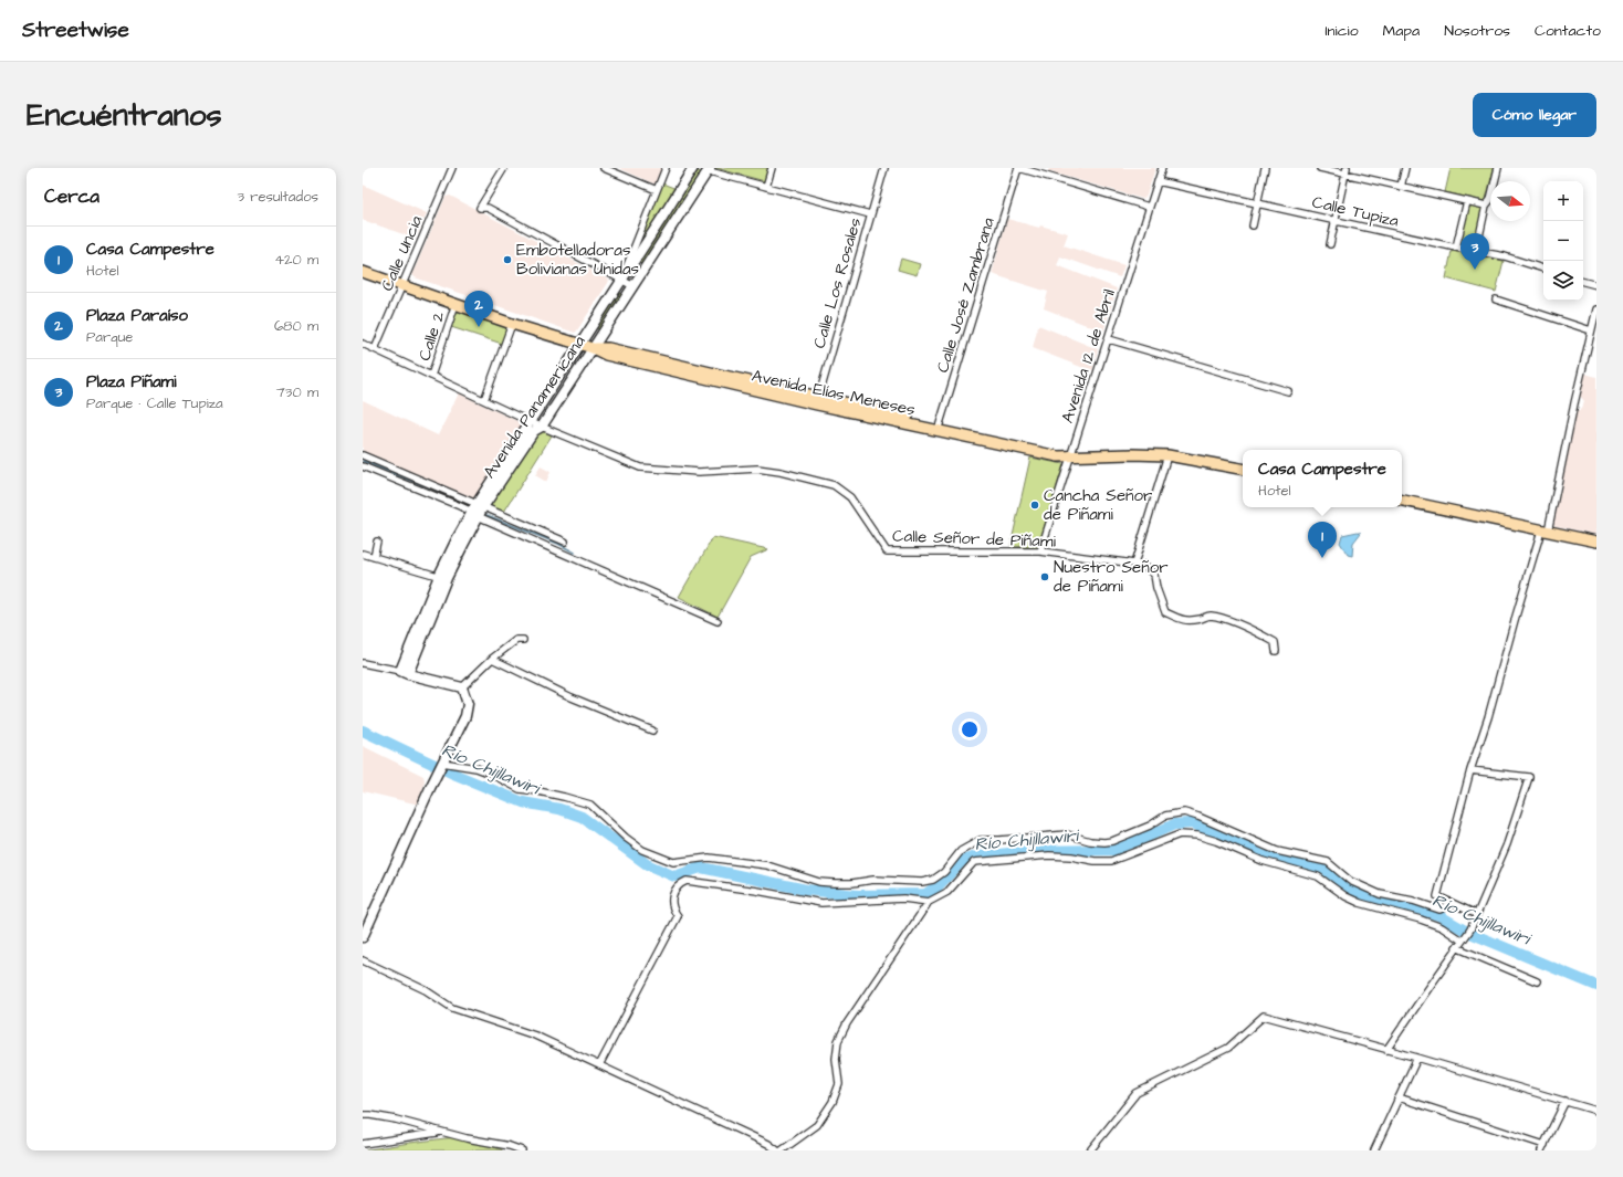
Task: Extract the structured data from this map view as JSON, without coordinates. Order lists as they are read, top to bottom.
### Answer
{
  "streets": {
    "main road": ["Avenida Elías Meneses", "Avenida Panamericana"],
    "street": [
      "Calle Tupiza",
      "Calle Uncia",
      "Calle Los Rosales",
      "Calle José Zambrana",
      "Calle 2",
      "Avenida 12 de Abril",
      "Calle Señor de Piñami"
    ]
  },
  "crossings": [
    ["Calle Tupiza", "Avenida 12 de Abril"],
    ["Calle Uncia", "Avenida Elías Meneses"],
    ["Calle Uncia", "Calle Señor de Piñami"],
    ["Calle Los Rosales", "Avenida Elías Meneses"],
    ["Calle José Zambrana", "Avenida Elías Meneses"],
    ["Calle 2", "Avenida Elías Meneses"],
    ["Calle 2", "Calle Señor de Piñami"],
    ["Avenida 12 de Abril", "Avenida Elías Meneses"],
    ["Avenida 12 de Abril", "Calle Señor de Piñami"],
    ["Avenida Elías Meneses", "Avenida Panamericana"],
    ["Avenida Panamericana", "Calle Señor de Piñami"]
  ],
  "water": ["Río Chijllawiri"],
  "places": ["Embotelladoras Bolivianas Unidas", "Cancha Señor de Piñami", "Nuestro Señor de Piñami"],
  "north": "right",
  "page": {
    "header": "Streetwise",
    "nav": [
      "Inicio",
      "Mapa",
      "Nosotros",
      "Contacto"
    ],
    "buttons": "Cómo llegar",
    "title": "Encuéntranos",
    "heading": ["Cerca", "3 resultados"],
    "map_buttons": ["+", "−"],
    "list": [
      {
        "mark": "1",
        "name": "Casa Campestre",
        "note": "Hotel",
        "value": "420 m"
      },
      {
        "mark": "2",
        "name": "Plaza Paraíso",
        "note": "Parque",
        "value": "680 m"
      },
      {
        "mark": "3",
        "name": "Plaza Piñami",
        "note": "Parque · Calle Tupiza",
        "value": "730 m"
      }
    ],
    "pins": ["3", "2", "1"],
    "popup": ["Casa Campestre", "Hotel"]
  }
}
